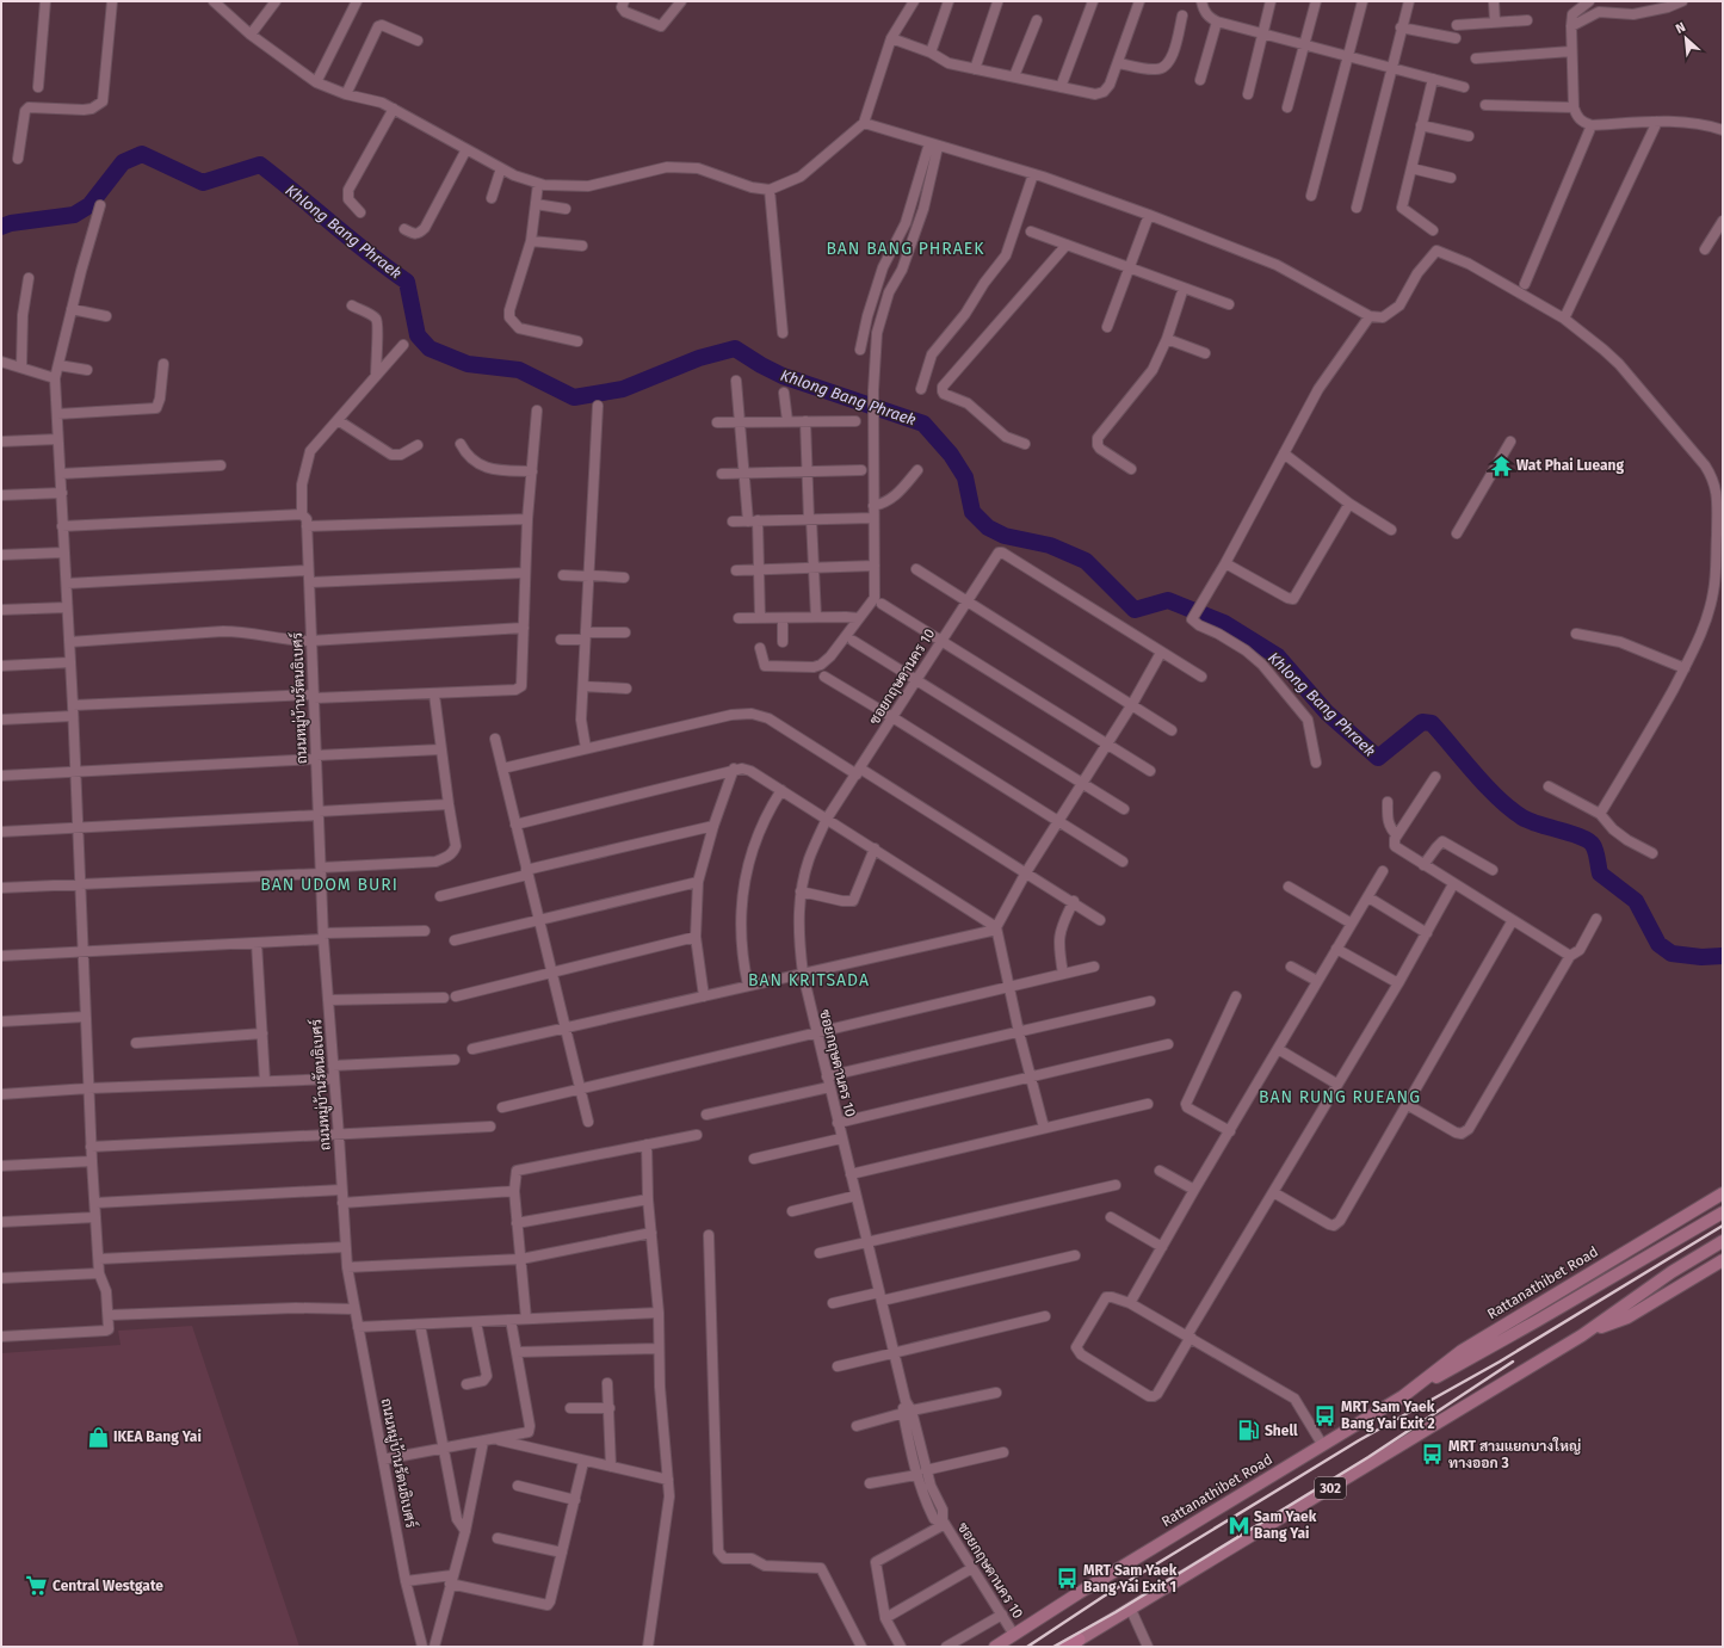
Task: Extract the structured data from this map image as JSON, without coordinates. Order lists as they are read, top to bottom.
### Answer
{
  "streets": {
    "main road": ["Rattanathibet Road", "302"],
    "street": ["ซอยกฤษดานคร 10", "ถนนหมู่บ้านรัตนธิเบศร์"]
  },
  "crossings": [
    ["ซอยกฤษดานคร 10", "Rattanathibet Road"]
  ],
  "districts": [
    "BAN BANG PHRAEK",
    "BAN UDOM BURI",
    "BAN KRITSADA",
    "BAN RUNG RUEANG"
  ],
  "water": ["Khlong Bang Phraek"],
  "places": {
    "temple": ["Wat Phai Lueang"],
    "bus stop": ["MRT Sam Yaek Bang Yai Exit 2", "MRT สามแยกบางใหญ่ ทางออก 3", "MRT Sam Yaek Bang Yai Exit 1"],
    "fuel station": ["Shell"],
    "shop": ["IKEA Bang Yai"],
    "metro station": ["Sam Yaek Bang Yai"],
    "supermarket": ["Central Westgate"]
  },
  "north": "top left"
}
